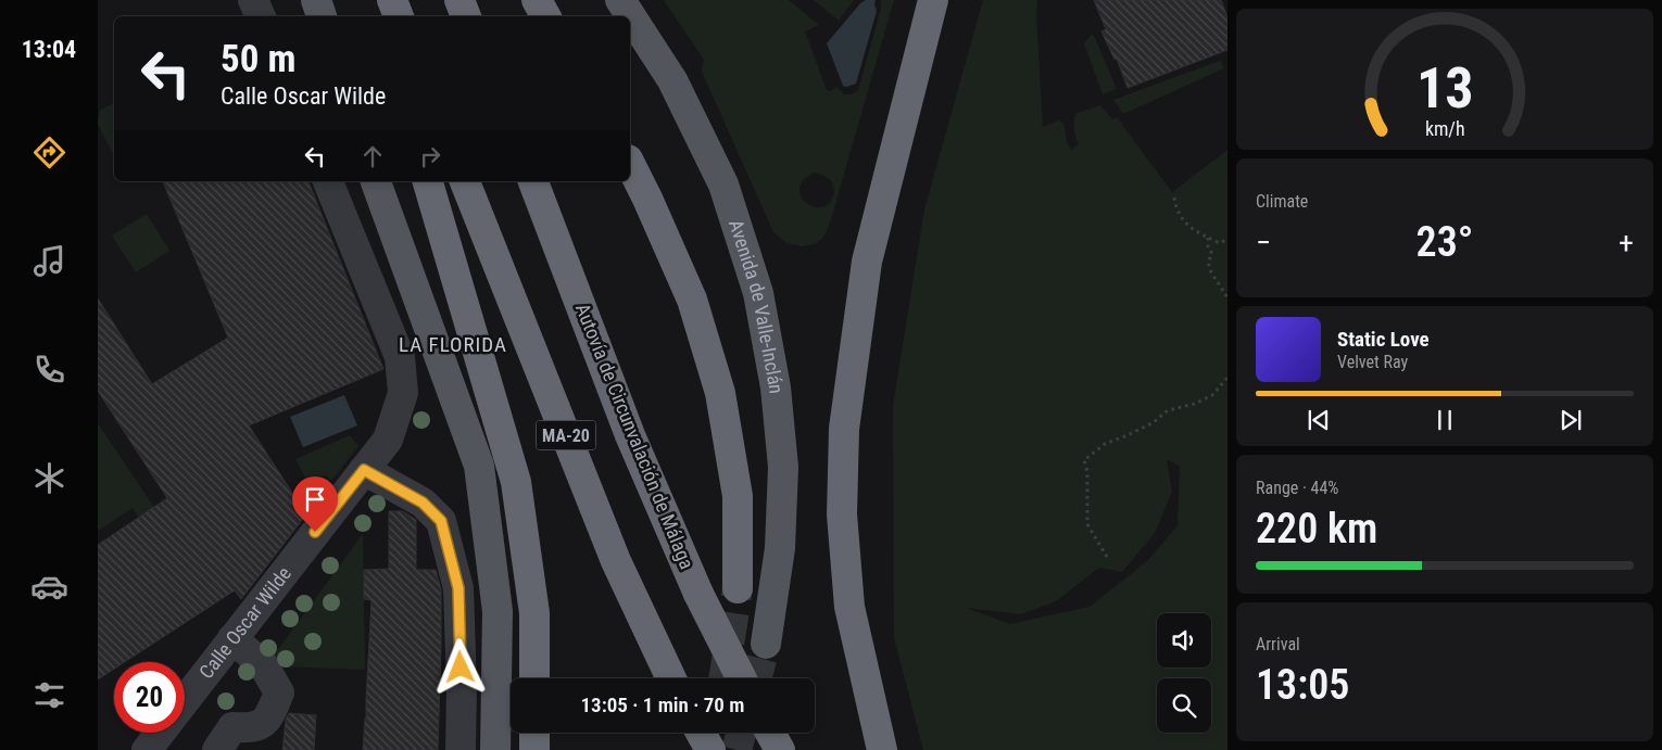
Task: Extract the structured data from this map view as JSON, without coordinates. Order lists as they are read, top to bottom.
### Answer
{
  "streets": {
    "highway": ["MA-20", "Autovía de Circunvalación de Málaga"],
    "main road": ["Avenida de Valle-Inclán"],
    "street": ["Calle Oscar Wilde"]
  },
  "districts": ["LA FLORIDA"],
  "page": {
    "tabs": "13:04",
    "turn": ["50 m", "Calle Oscar Wilde"],
    "tile": [
      "Climate",
      ["Range · 44%", "220 km"],
      ["Arrival", "13:05"]
    ],
    "heat": ["−", "23°", "+"],
    "song": ["Static Love", "Velvet Ray"],
    "limit": "20",
    "trip": "13:05 · 1 min · 70 m",
    "gauge": ["13", "km/h"]
  }
}
